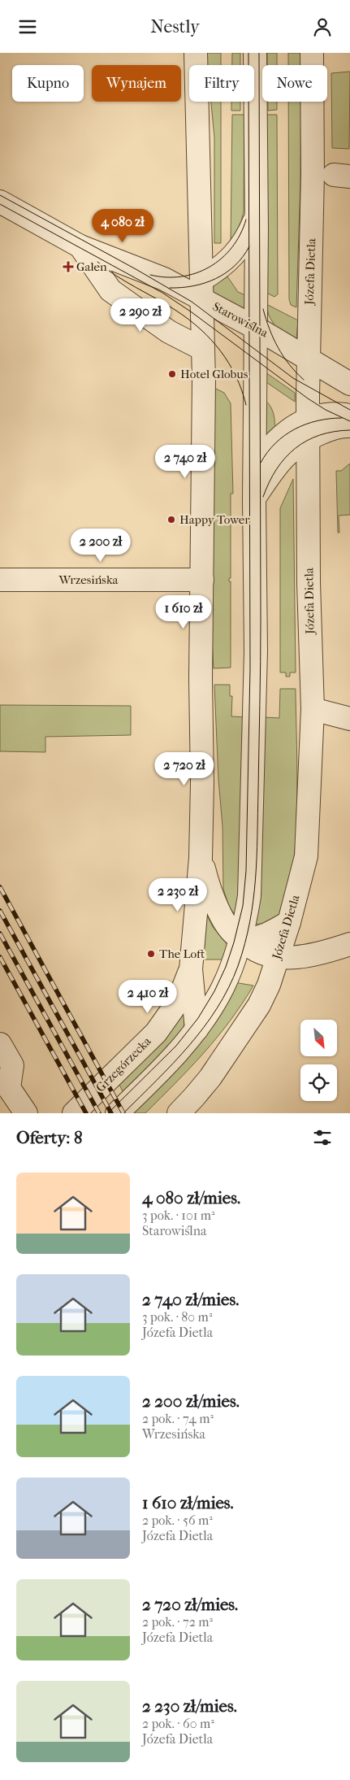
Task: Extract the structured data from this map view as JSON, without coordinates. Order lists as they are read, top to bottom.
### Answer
{
  "streets": {
    "street": [
      "Józefa Dietla",
      "Starowiślna",
      "Wrzesińska",
      "Grzegórzecka"
    ]
  },
  "crossings": [
    ["Józefa Dietla", "Starowiślna"]
  ],
  "places": {
    "health": ["Galen"],
    "other": ["Hotel Globus", "Happy Tower", "The Loft"]
  },
  "north": "bottom right",
  "page": {
    "header": "Nestly",
    "chip": [
      "Kupno",
      "Wynajem",
      "Filtry",
      "Nowe"
    ],
    "price": [
      "4 080 zł",
      "2 290 zł",
      "2 740 zł",
      "2 200 zł",
      "1 610 zł",
      "2 720 zł",
      "2 230 zł",
      "2 410 zł"
    ],
    "heading": "Oferty: 8",
    "list": [
      {
        "name": "4 080 zł/mies.",
        "note": "3 pok. · 101 m² · Starowiślna"
      },
      {
        "name": "2 740 zł/mies.",
        "note": "3 pok. · 80 m² · Józefa Dietla"
      },
      {
        "name": "2 200 zł/mies.",
        "note": "2 pok. · 74 m² · Wrzesińska"
      },
      {
        "name": "1 610 zł/mies.",
        "note": "2 pok. · 56 m² · Józefa Dietla"
      },
      {
        "name": "2 720 zł/mies.",
        "note": "2 pok. · 72 m² · Józefa Dietla"
      },
      {
        "name": "2 230 zł/mies.",
        "note": "2 pok. · 60 m² · Józefa Dietla"
      }
    ]
  }
}
